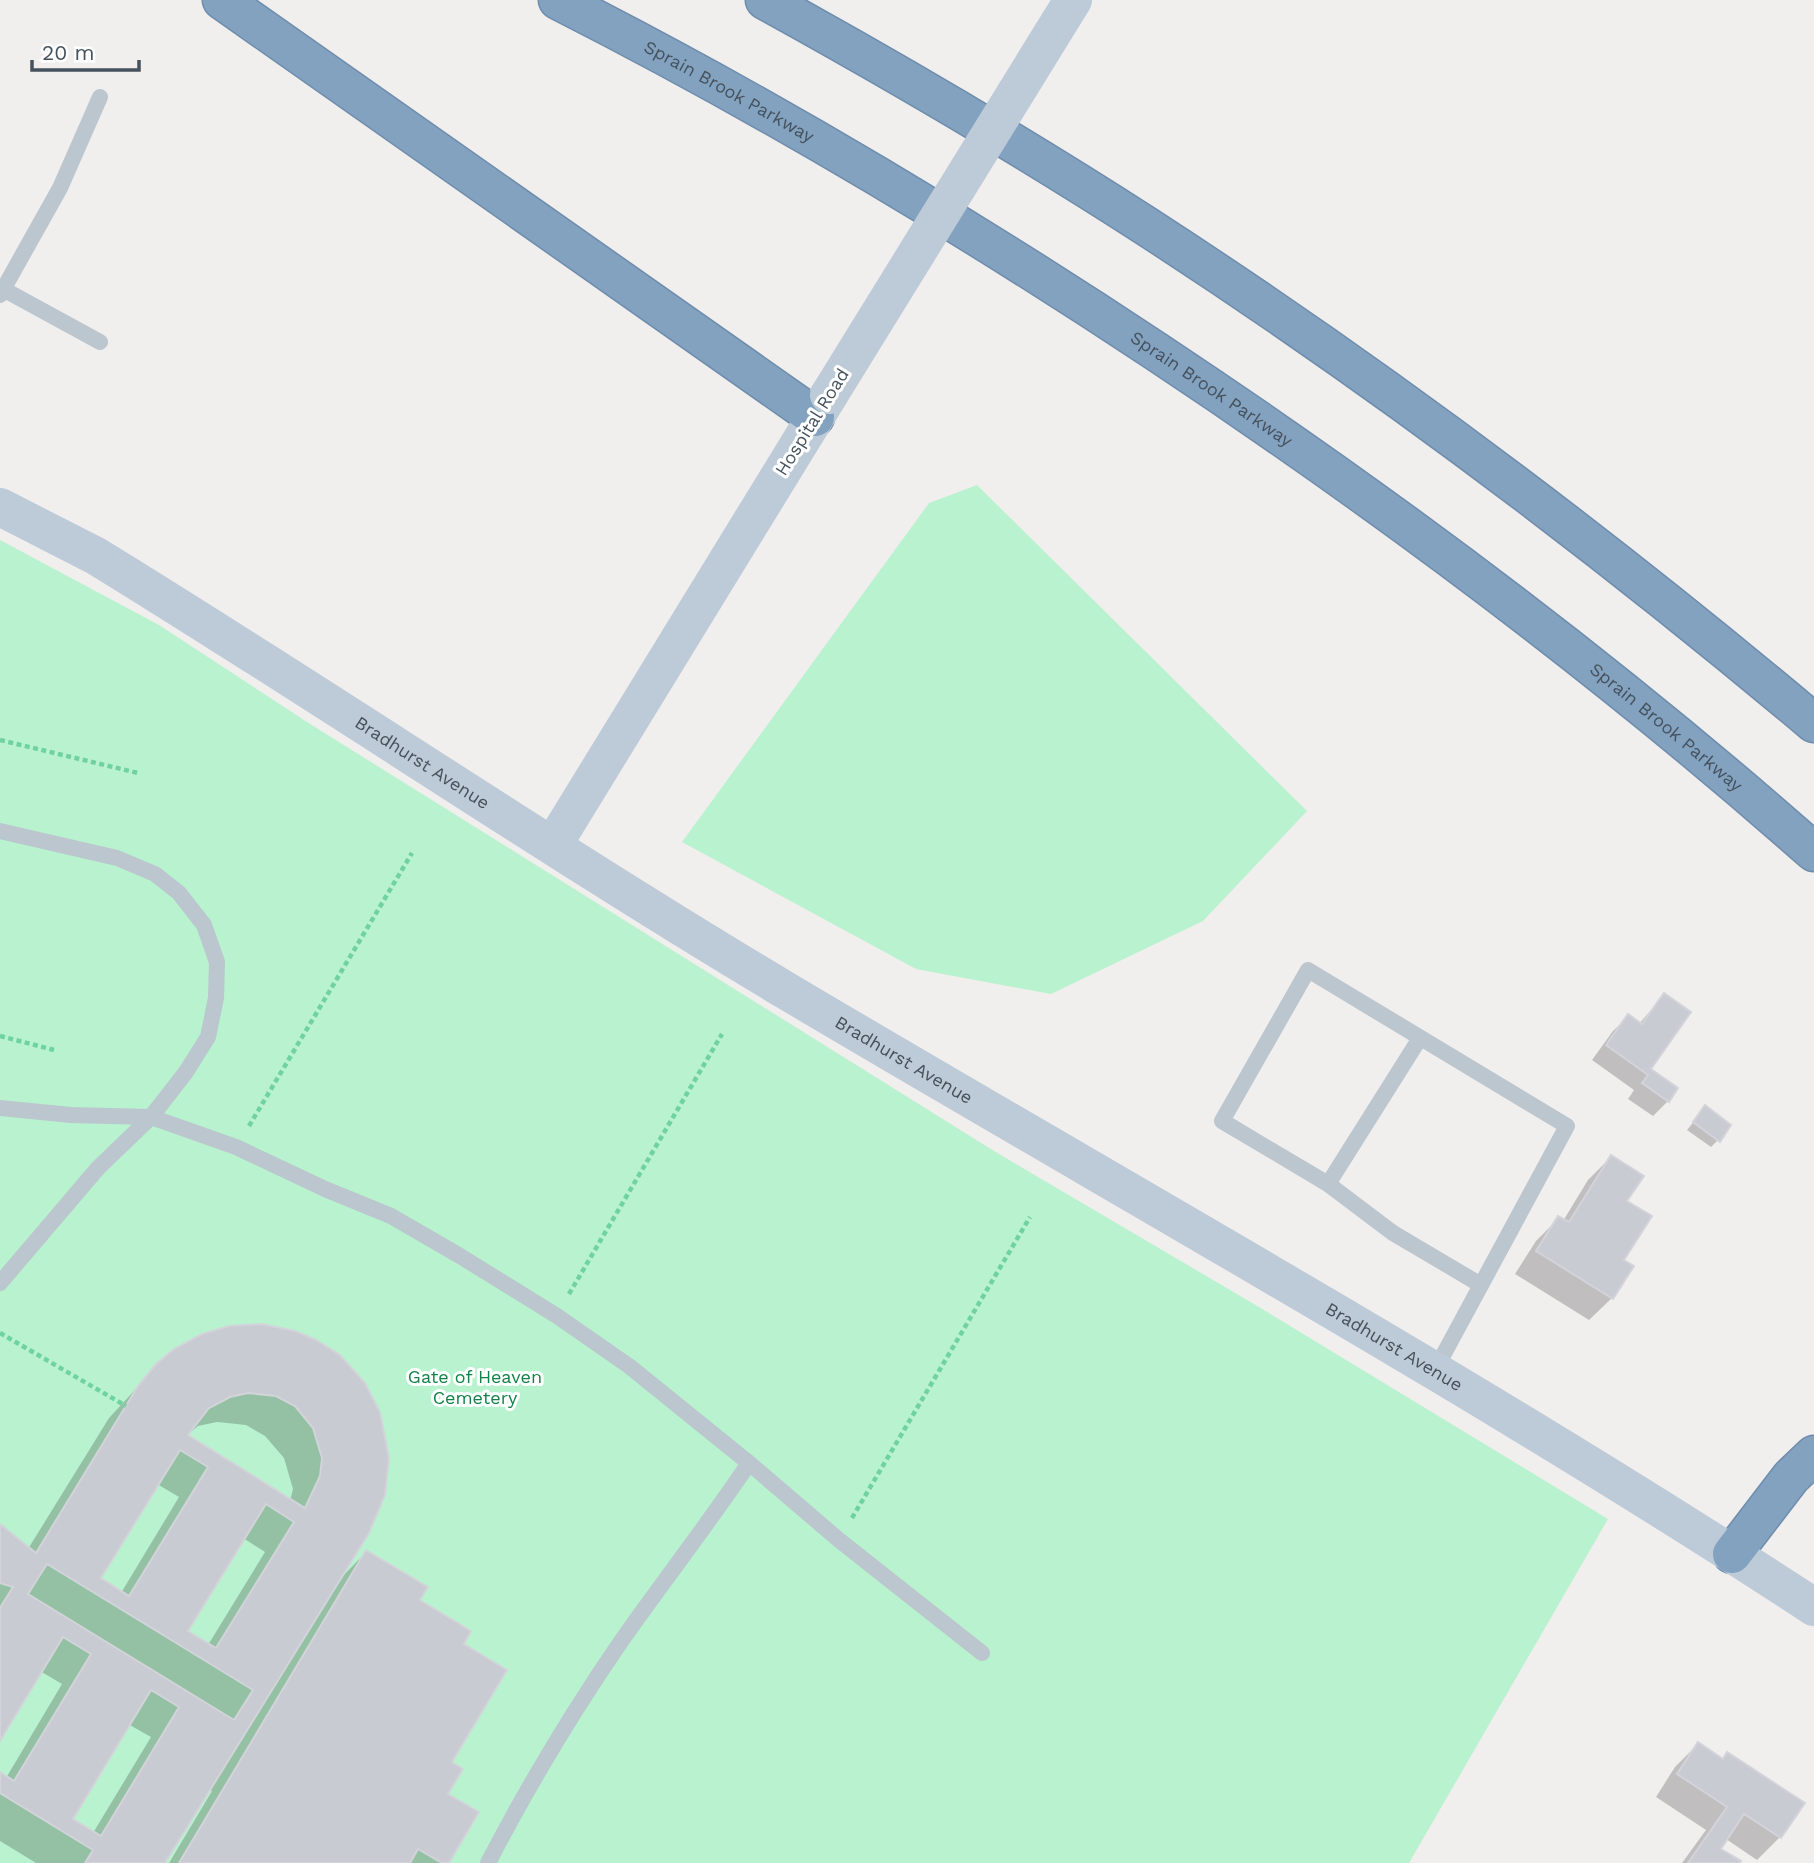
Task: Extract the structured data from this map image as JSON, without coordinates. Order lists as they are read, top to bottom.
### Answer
{
  "streets": {
    "highway": ["Sprain Brook Parkway"],
    "main road": ["Hospital Road", "Bradhurst Avenue"]
  },
  "crossings": [
    ["Hospital Road", "Bradhurst Avenue"]
  ],
  "parks": ["Gate of Heaven Cemetery"],
  "scale_bar": "20 m"
}
